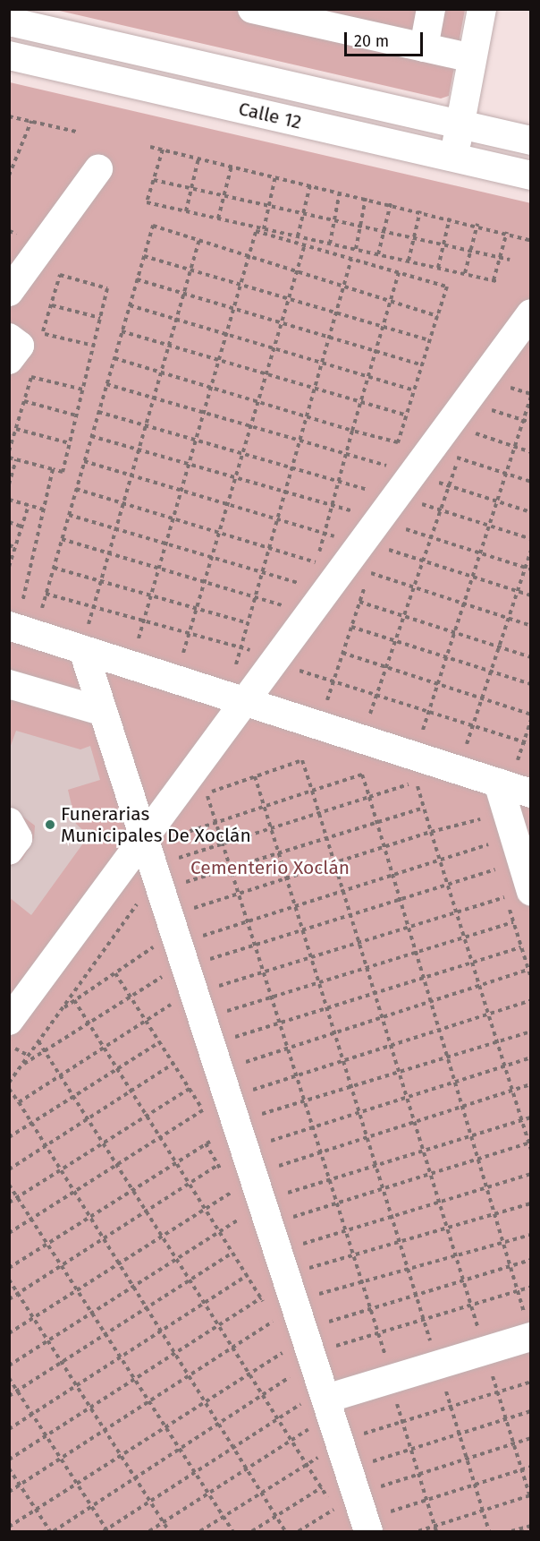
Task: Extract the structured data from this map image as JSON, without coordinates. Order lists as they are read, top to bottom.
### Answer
{
  "streets": {
    "street": ["Calle 12"]
  },
  "parks": ["Cementerio Xoclán"],
  "places": ["Funerarias Municipales De Xoclán"],
  "scale_bar": "20 m"
}
